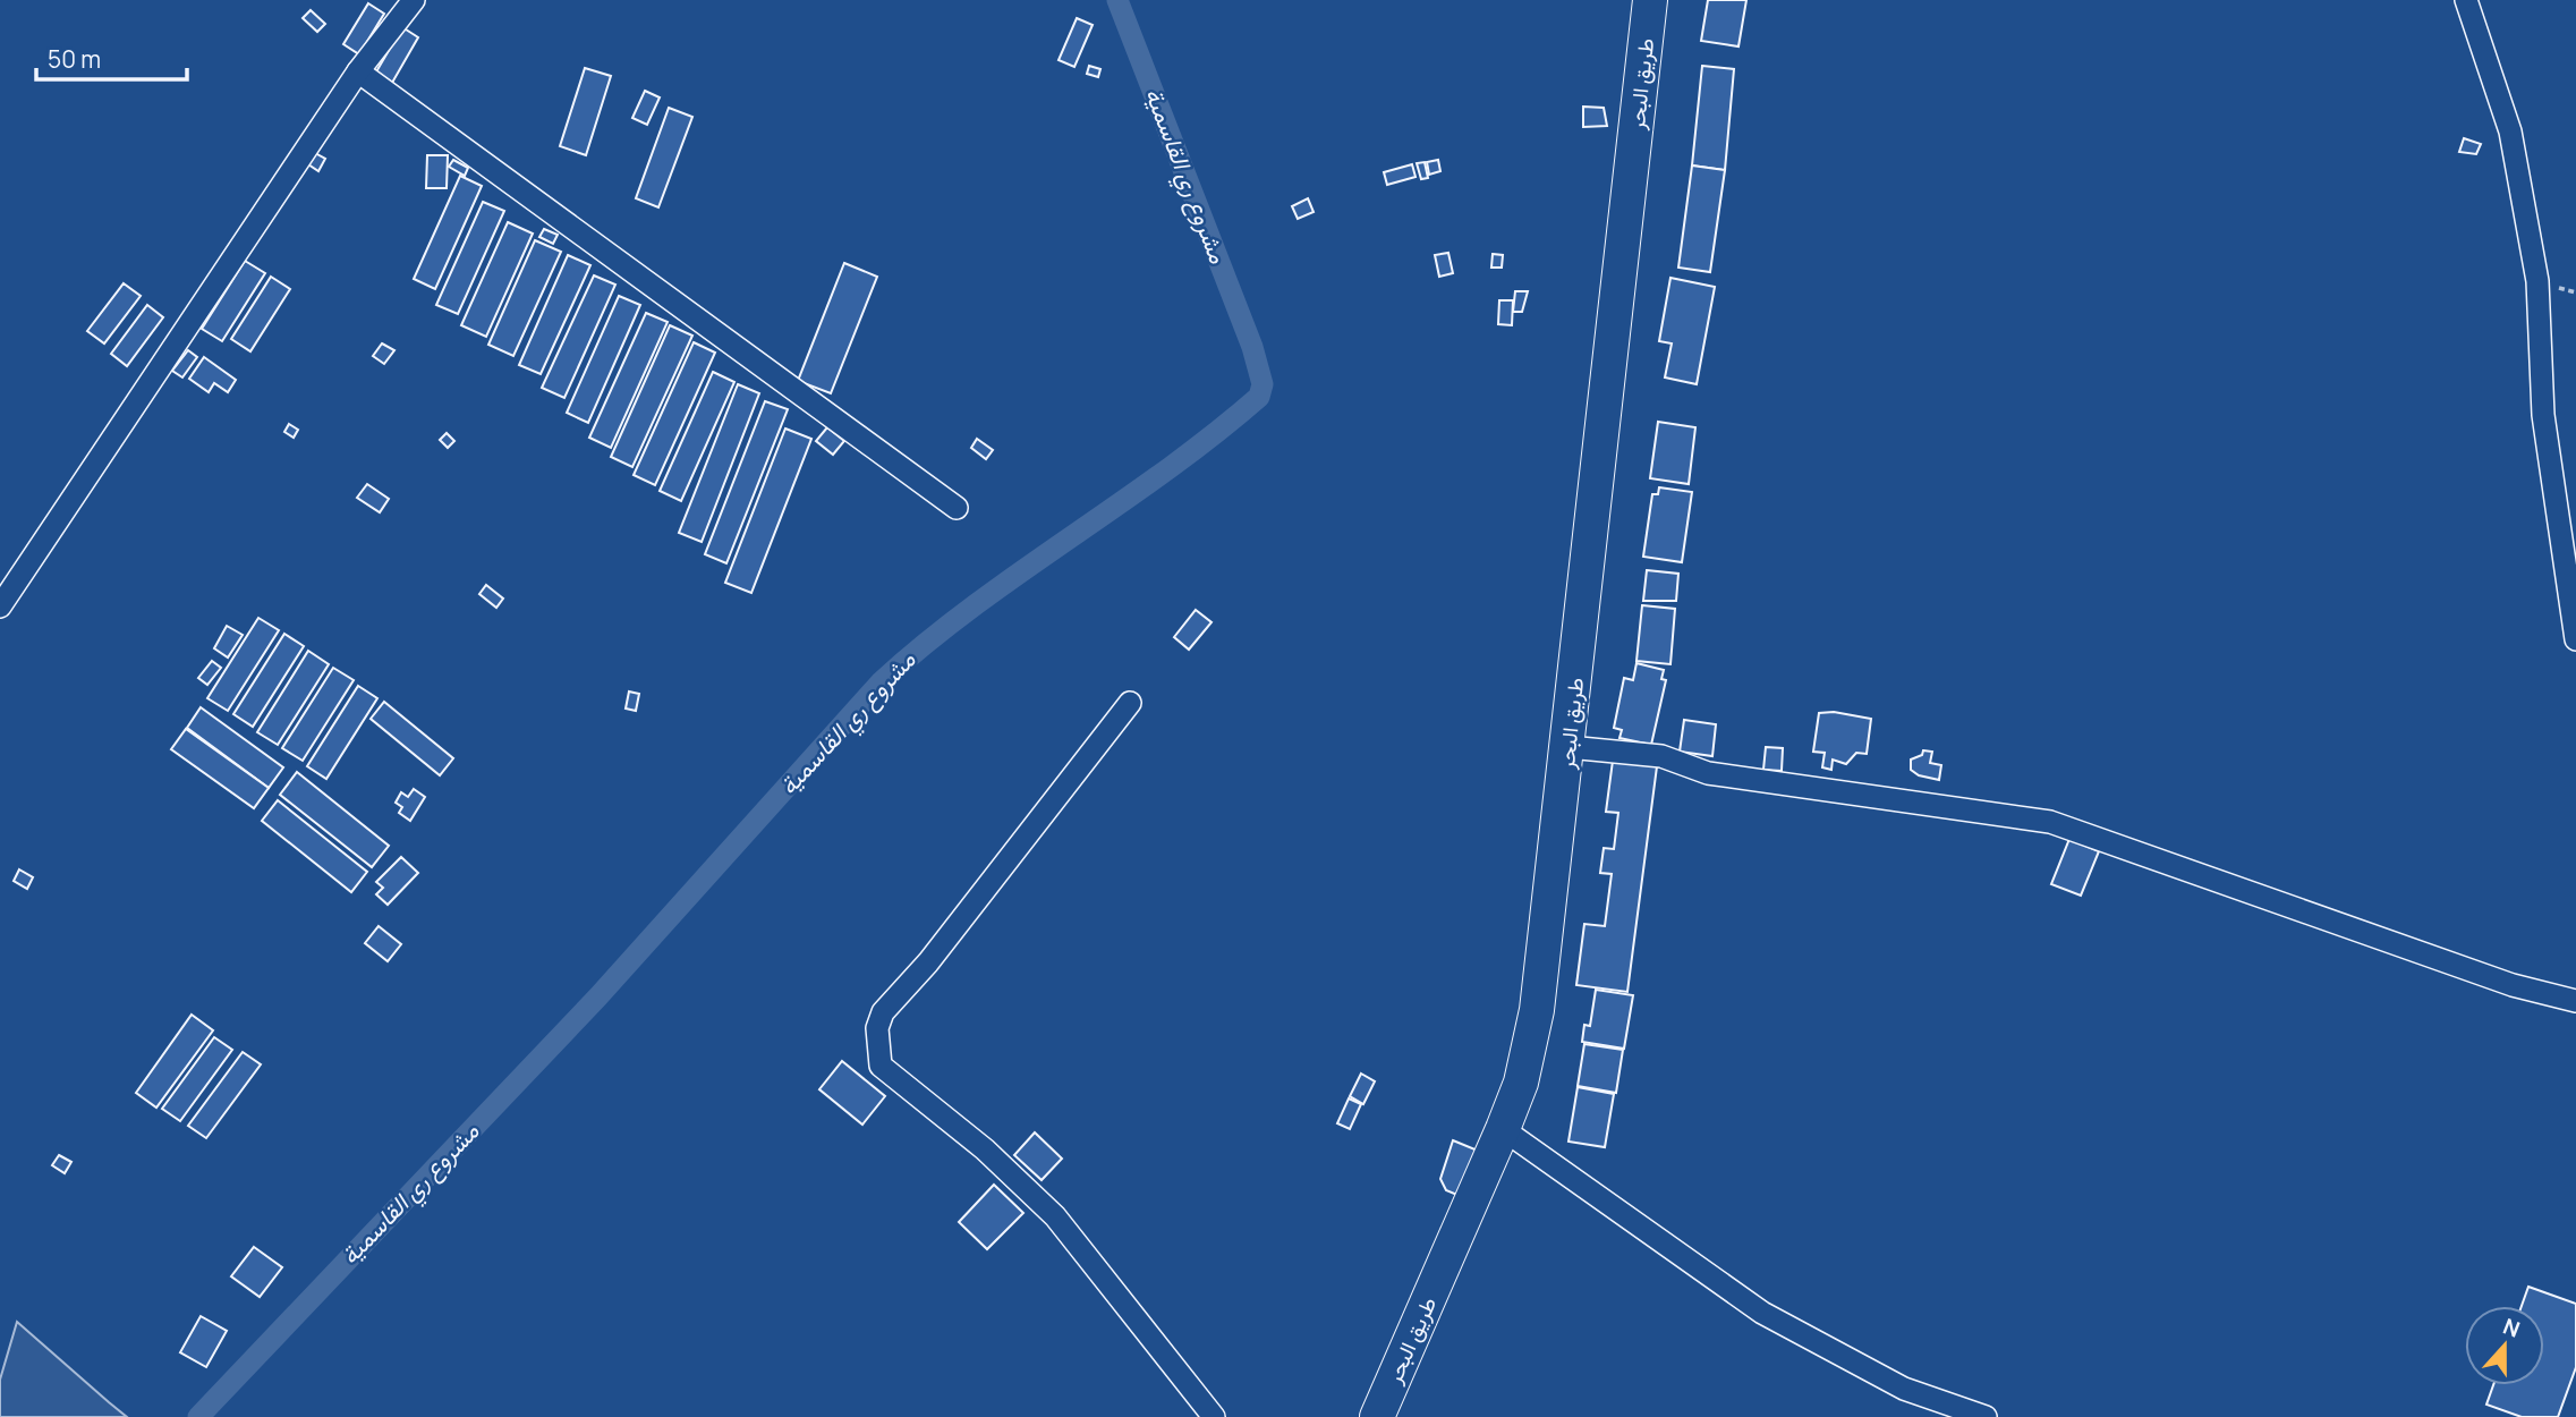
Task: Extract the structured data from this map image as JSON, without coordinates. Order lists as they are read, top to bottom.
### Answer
{
  "streets": {
    "highway": ["طريق البحر"]
  },
  "water": ["مشروع ري القاسمية"],
  "scale_bar": "50 m",
  "north": "top"
}
